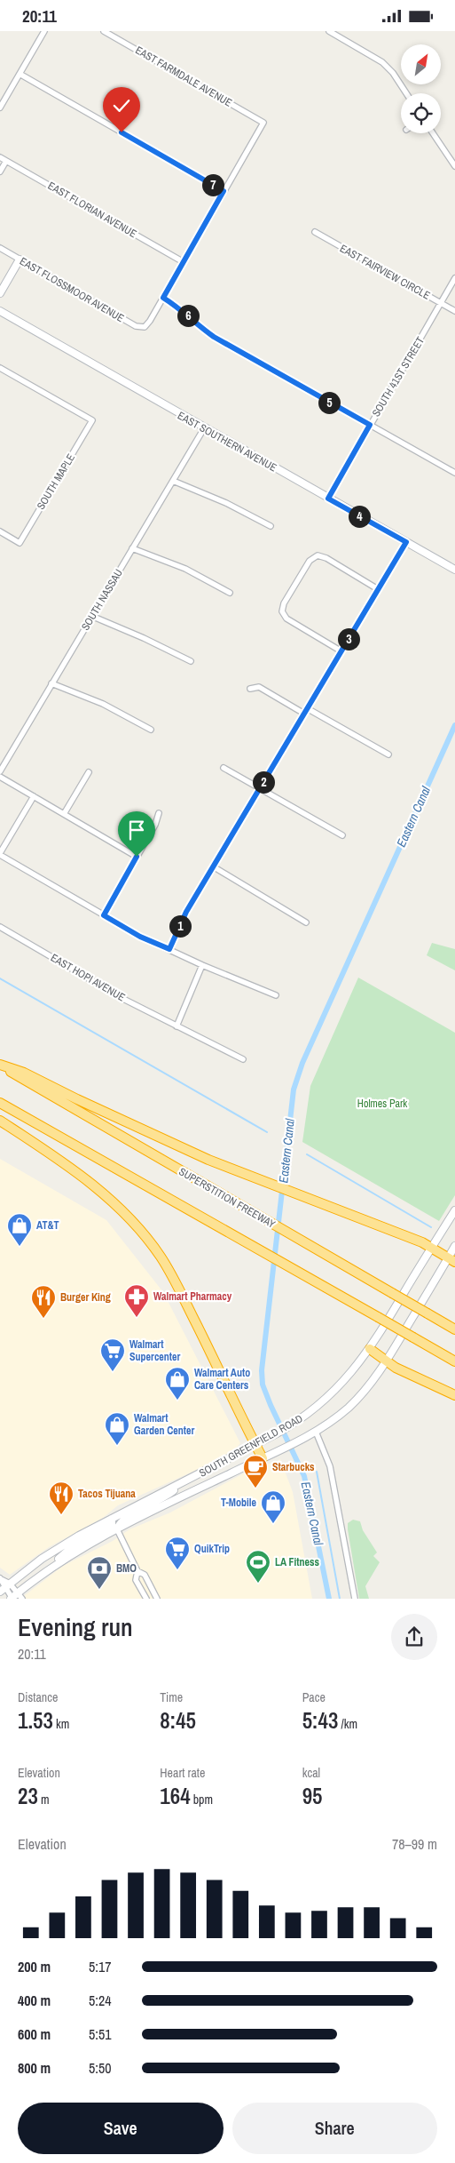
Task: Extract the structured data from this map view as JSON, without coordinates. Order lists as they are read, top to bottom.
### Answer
{
  "streets": {
    "highway": ["SUPERSTITION FREEWAY"],
    "main road": ["EAST SOUTHERN AVENUE", "SOUTH GREENFIELD ROAD"],
    "street": [
      "EAST FARMDALE AVENUE",
      "EAST FLORIAN AVENUE",
      "EAST FAIRVIEW CIRCLE",
      "EAST FLOSSMOOR AVENUE",
      "SOUTH 41ST STREET",
      "SOUTH MAPLE",
      "SOUTH NASSAU",
      "EAST HOPI AVENUE"
    ]
  },
  "crossings": [
    ["EAST FAIRVIEW CIRCLE", "SOUTH 41ST STREET"],
    ["SOUTH 41ST STREET", "EAST SOUTHERN AVENUE"],
    ["EAST SOUTHERN AVENUE", "SOUTH NASSAU"]
  ],
  "water": ["Eastern Canal"],
  "parks": ["Holmes Park"],
  "places": {
    "shop": [
      "AT&T",
      "Walmart Auto Care Centers",
      "Walmart Garden Center",
      "T-Mobile"
    ],
    "pharmacy": ["Walmart Pharmacy"],
    "restaurant": ["Burger King", "Tacos Tijuana"],
    "supermarket": ["Walmart Supercenter", "QuikTrip"],
    "cafe": ["Starbucks"],
    "sports": ["LA Fitness"],
    "bank": ["BMO"]
  },
  "north": "top right",
  "page": {
    "status": "20:11",
    "pins": [
      "7",
      "6",
      "5",
      "4",
      "3",
      "2",
      "1"
    ],
    "heading": ["Evening run", "20:11"],
    "stats": [
      ["Distance", "1.53 km"],
      ["Time", "8:45"],
      ["Pace", "5:43 /km"],
      ["Elevation", "23 m"],
      ["Heart rate", "164 bpm"],
      ["kcal", "95"]
    ],
    "chart": ["Elevation", "78–99 m"],
    "list": [
      {
        "name": "200 m",
        "note": "5:17"
      },
      {
        "name": "400 m",
        "note": "5:24"
      },
      {
        "name": "600 m",
        "note": "5:51"
      },
      {
        "name": "800 m",
        "note": "5:50"
      }
    ],
    "buttons": ["Save", "Share"]
  }
}
